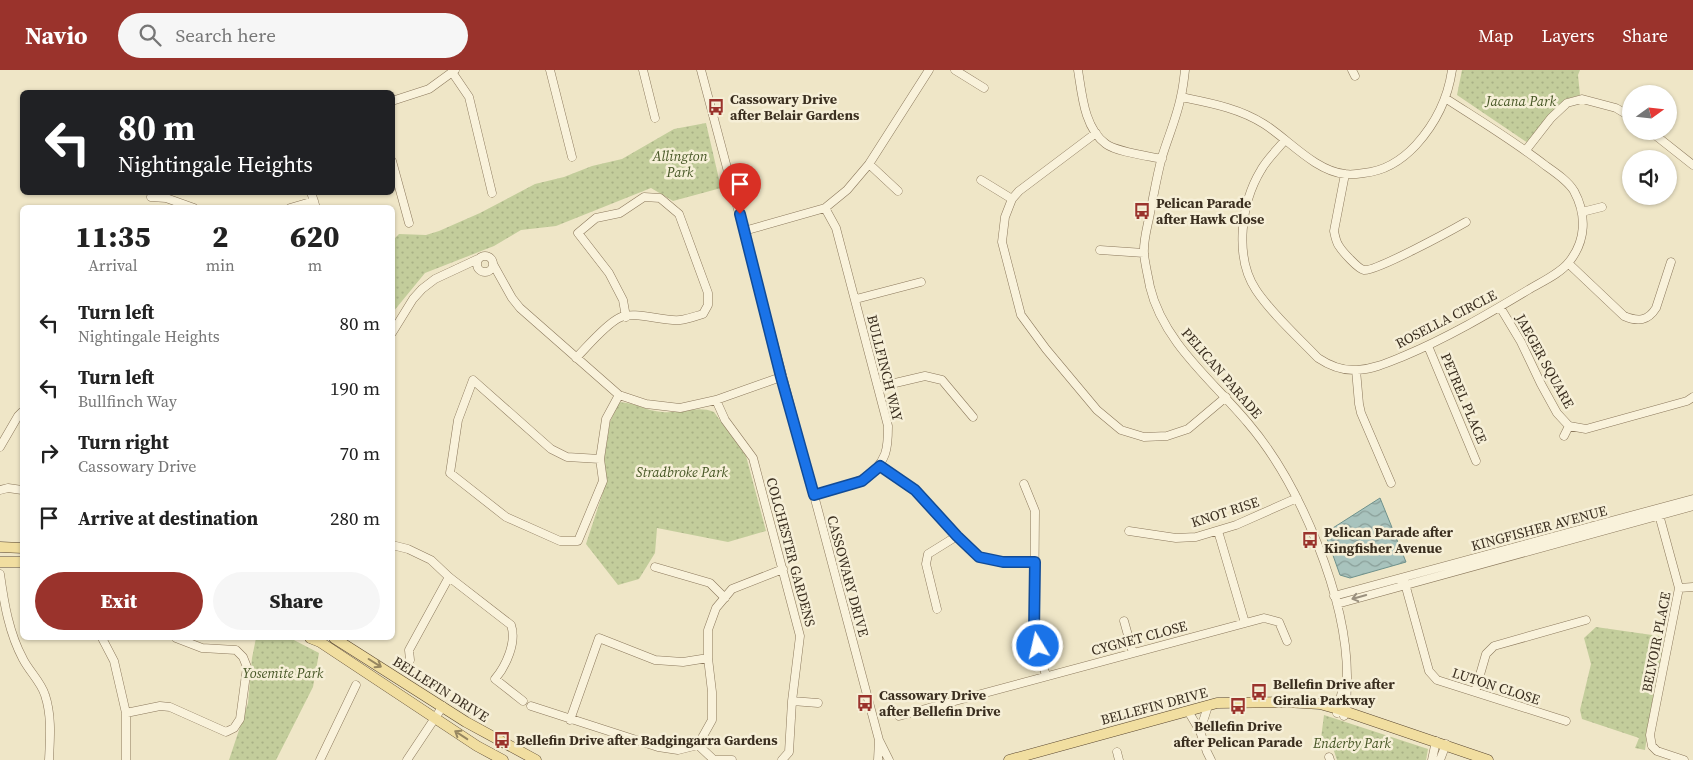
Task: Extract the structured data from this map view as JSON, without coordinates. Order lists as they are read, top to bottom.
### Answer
{
  "streets": {
    "main road": ["BELLEFIN DRIVE"],
    "street": [
      "ROSELLA CIRCLE",
      "JAEGER SQUARE",
      "BULLFINCH WAY",
      "PELICAN PARADE",
      "PETREL PLACE",
      "KNOT RISE",
      "KINGFISHER AVENUE",
      "COLCHESTER GARDENS",
      "CASSOWARY DRIVE",
      "CYGNET CLOSE",
      "BELVOIR PLACE",
      "LUTON CLOSE"
    ]
  },
  "crossings": [
    ["ROSELLA CIRCLE", "JAEGER SQUARE"],
    ["ROSELLA CIRCLE", "PETREL PLACE"],
    ["PELICAN PARADE", "KNOT RISE"],
    ["PELICAN PARADE", "KINGFISHER AVENUE"],
    ["PELICAN PARADE", "BELLEFIN DRIVE"],
    ["KINGFISHER AVENUE", "BELVOIR PLACE"],
    ["KINGFISHER AVENUE", "LUTON CLOSE"]
  ],
  "parks": [
    "Jacana Park",
    "Allington Park",
    "Stradbroke Park",
    "Yosemite Park",
    "Enderby Park"
  ],
  "places": {
    "bus stop": [
      "Cassowary Drive after Belair Gardens",
      "Pelican Parade after Hawk Close",
      "Pelican Parade after Kingfisher Avenue",
      "Bellefin Drive after Giralia Parkway",
      "Cassowary Drive after Bellefin Drive",
      "Bellefin Drive after Pelican Parade",
      "Bellefin Drive after Badgingarra Gardens"
    ]
  },
  "north": "right",
  "page": {
    "header": "Navio",
    "search": "Search here",
    "nav": ["Map", "Layers", "Share"],
    "turn": ["80 m", "Nightingale Heights"],
    "eta": [
      "11:35",
      "Arrival",
      "2",
      "min",
      "620",
      "m"
    ],
    "list": [
      {
        "name": "Turn left",
        "note": "Nightingale Heights",
        "value": "80 m"
      },
      {
        "name": "Turn left",
        "note": "Bullfinch Way",
        "value": "190 m"
      },
      {
        "name": "Turn right",
        "note": "Cassowary Drive",
        "value": "70 m"
      },
      {
        "name": "Arrive at destination",
        "value": "280 m"
      }
    ],
    "buttons": ["Exit", "Share"]
  }
}
